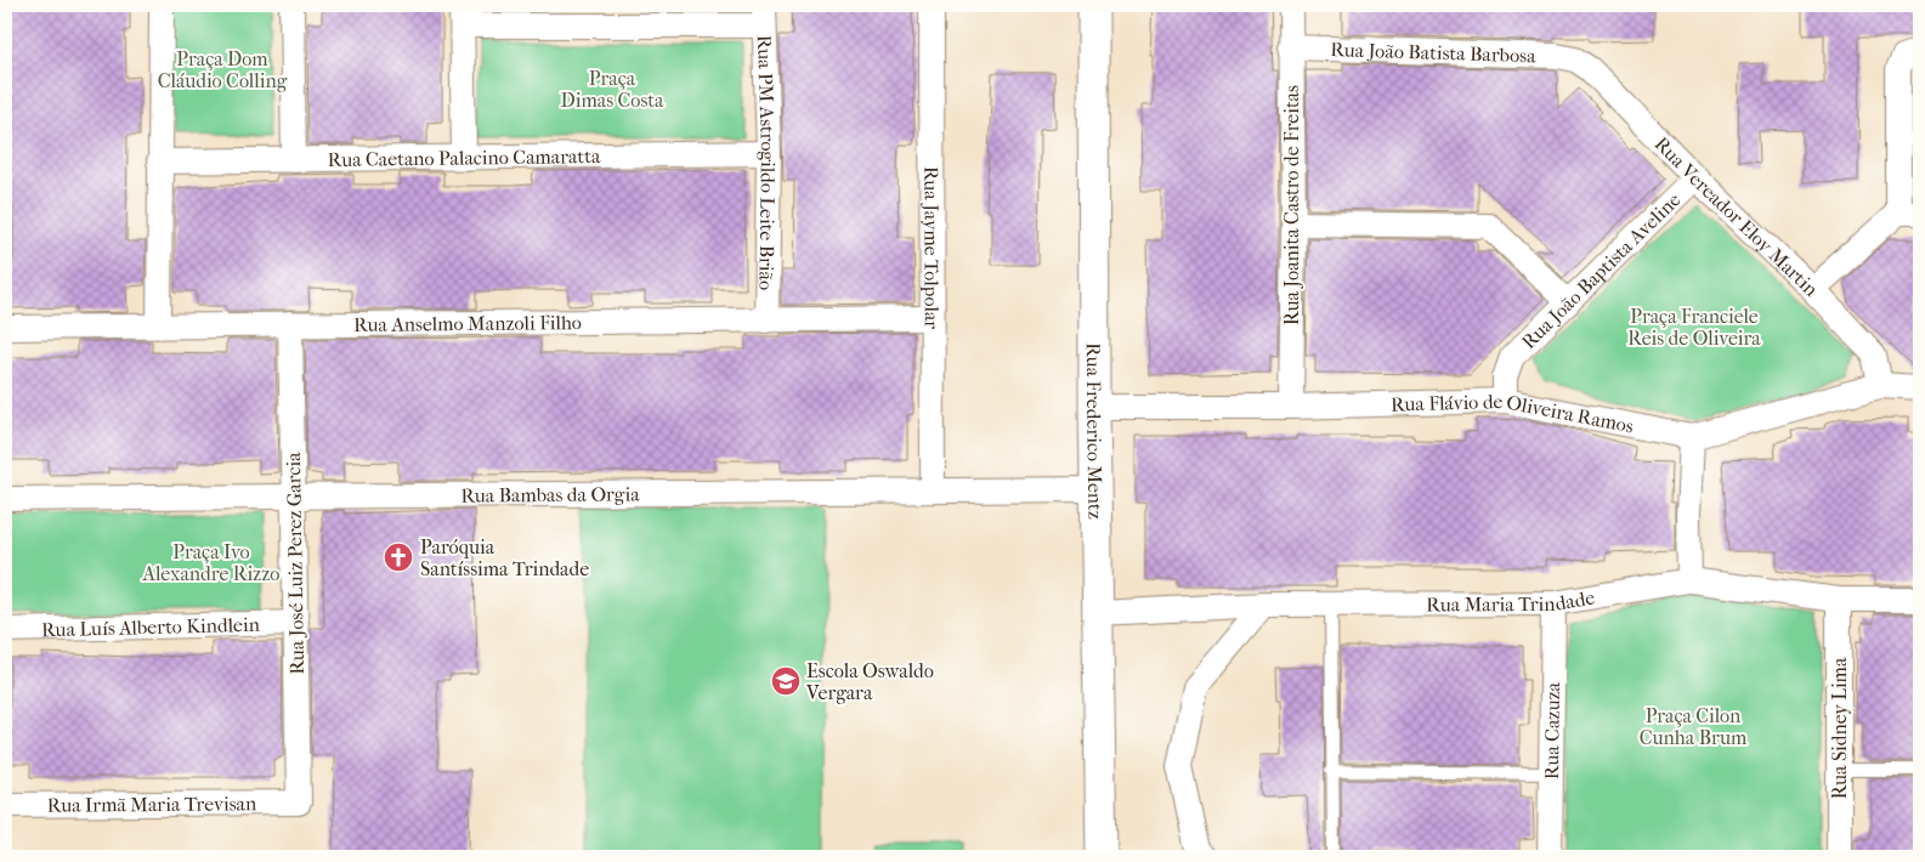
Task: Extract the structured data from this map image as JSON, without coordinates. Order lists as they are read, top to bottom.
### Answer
{
  "streets": {
    "street": [
      "Rua João Batista Barbosa",
      "Rua Caetano Palacino Camaratta",
      "Rua PM Astrogildo Leite Brião",
      "Rua Joanita Castro de Freitas",
      "Rua Vereador Eloy Martin",
      "Rua Jayme Tolpolar",
      "Rua João Baptista Aveline",
      "Rua Anselmo Manzoli Filho",
      "Rua Flávio de Oliveira Ramos",
      "Rua Frederico Mentz",
      "Rua Bambas da Orgia",
      "Rua José Luiz Perez Garcia",
      "Rua Maria Trindade",
      "Rua Luís Alberto Kindlein",
      "Rua Sidney Lima",
      "Rua Cazuza",
      "Rua Irmã Maria Trevisan"
    ]
  },
  "crossings": [
    ["Rua João Batista Barbosa", "Rua Joanita Castro de Freitas"],
    ["Rua João Batista Barbosa", "Rua Vereador Eloy Martin"],
    ["Rua Caetano Palacino Camaratta", "Rua PM Astrogildo Leite Brião"],
    ["Rua PM Astrogildo Leite Brião", "Rua Anselmo Manzoli Filho"],
    ["Rua Joanita Castro de Freitas", "Rua Flávio de Oliveira Ramos"],
    ["Rua Vereador Eloy Martin", "Rua João Baptista Aveline"],
    ["Rua Vereador Eloy Martin", "Rua Flávio de Oliveira Ramos"],
    ["Rua Jayme Tolpolar", "Rua Anselmo Manzoli Filho"],
    ["Rua Jayme Tolpolar", "Rua Bambas da Orgia"],
    ["Rua João Baptista Aveline", "Rua Flávio de Oliveira Ramos"],
    ["Rua Anselmo Manzoli Filho", "Rua José Luiz Perez Garcia"],
    ["Rua Flávio de Oliveira Ramos", "Rua Frederico Mentz"],
    ["Rua Frederico Mentz", "Rua Bambas da Orgia"],
    ["Rua Frederico Mentz", "Rua Maria Trindade"],
    ["Rua Bambas da Orgia", "Rua José Luiz Perez Garcia"],
    ["Rua José Luiz Perez Garcia", "Rua Luís Alberto Kindlein"],
    ["Rua José Luiz Perez Garcia", "Rua Irmã Maria Trevisan"],
    ["Rua Maria Trindade", "Rua Sidney Lima"],
    ["Rua Maria Trindade", "Rua Cazuza"]
  ],
  "parks": [
    "Praça Dom Cláudio Colling",
    "Praça Dimas Costa",
    "Praça Franciele Reis de Oliveira",
    "Praça Ivo Alexandre Rizzo",
    "Praça Cilon Cunha Brum"
  ],
  "places": {
    "church": ["Paróquia Santíssima Trindade"],
    "school or university": ["Escola Oswaldo Vergara"]
  }
}
